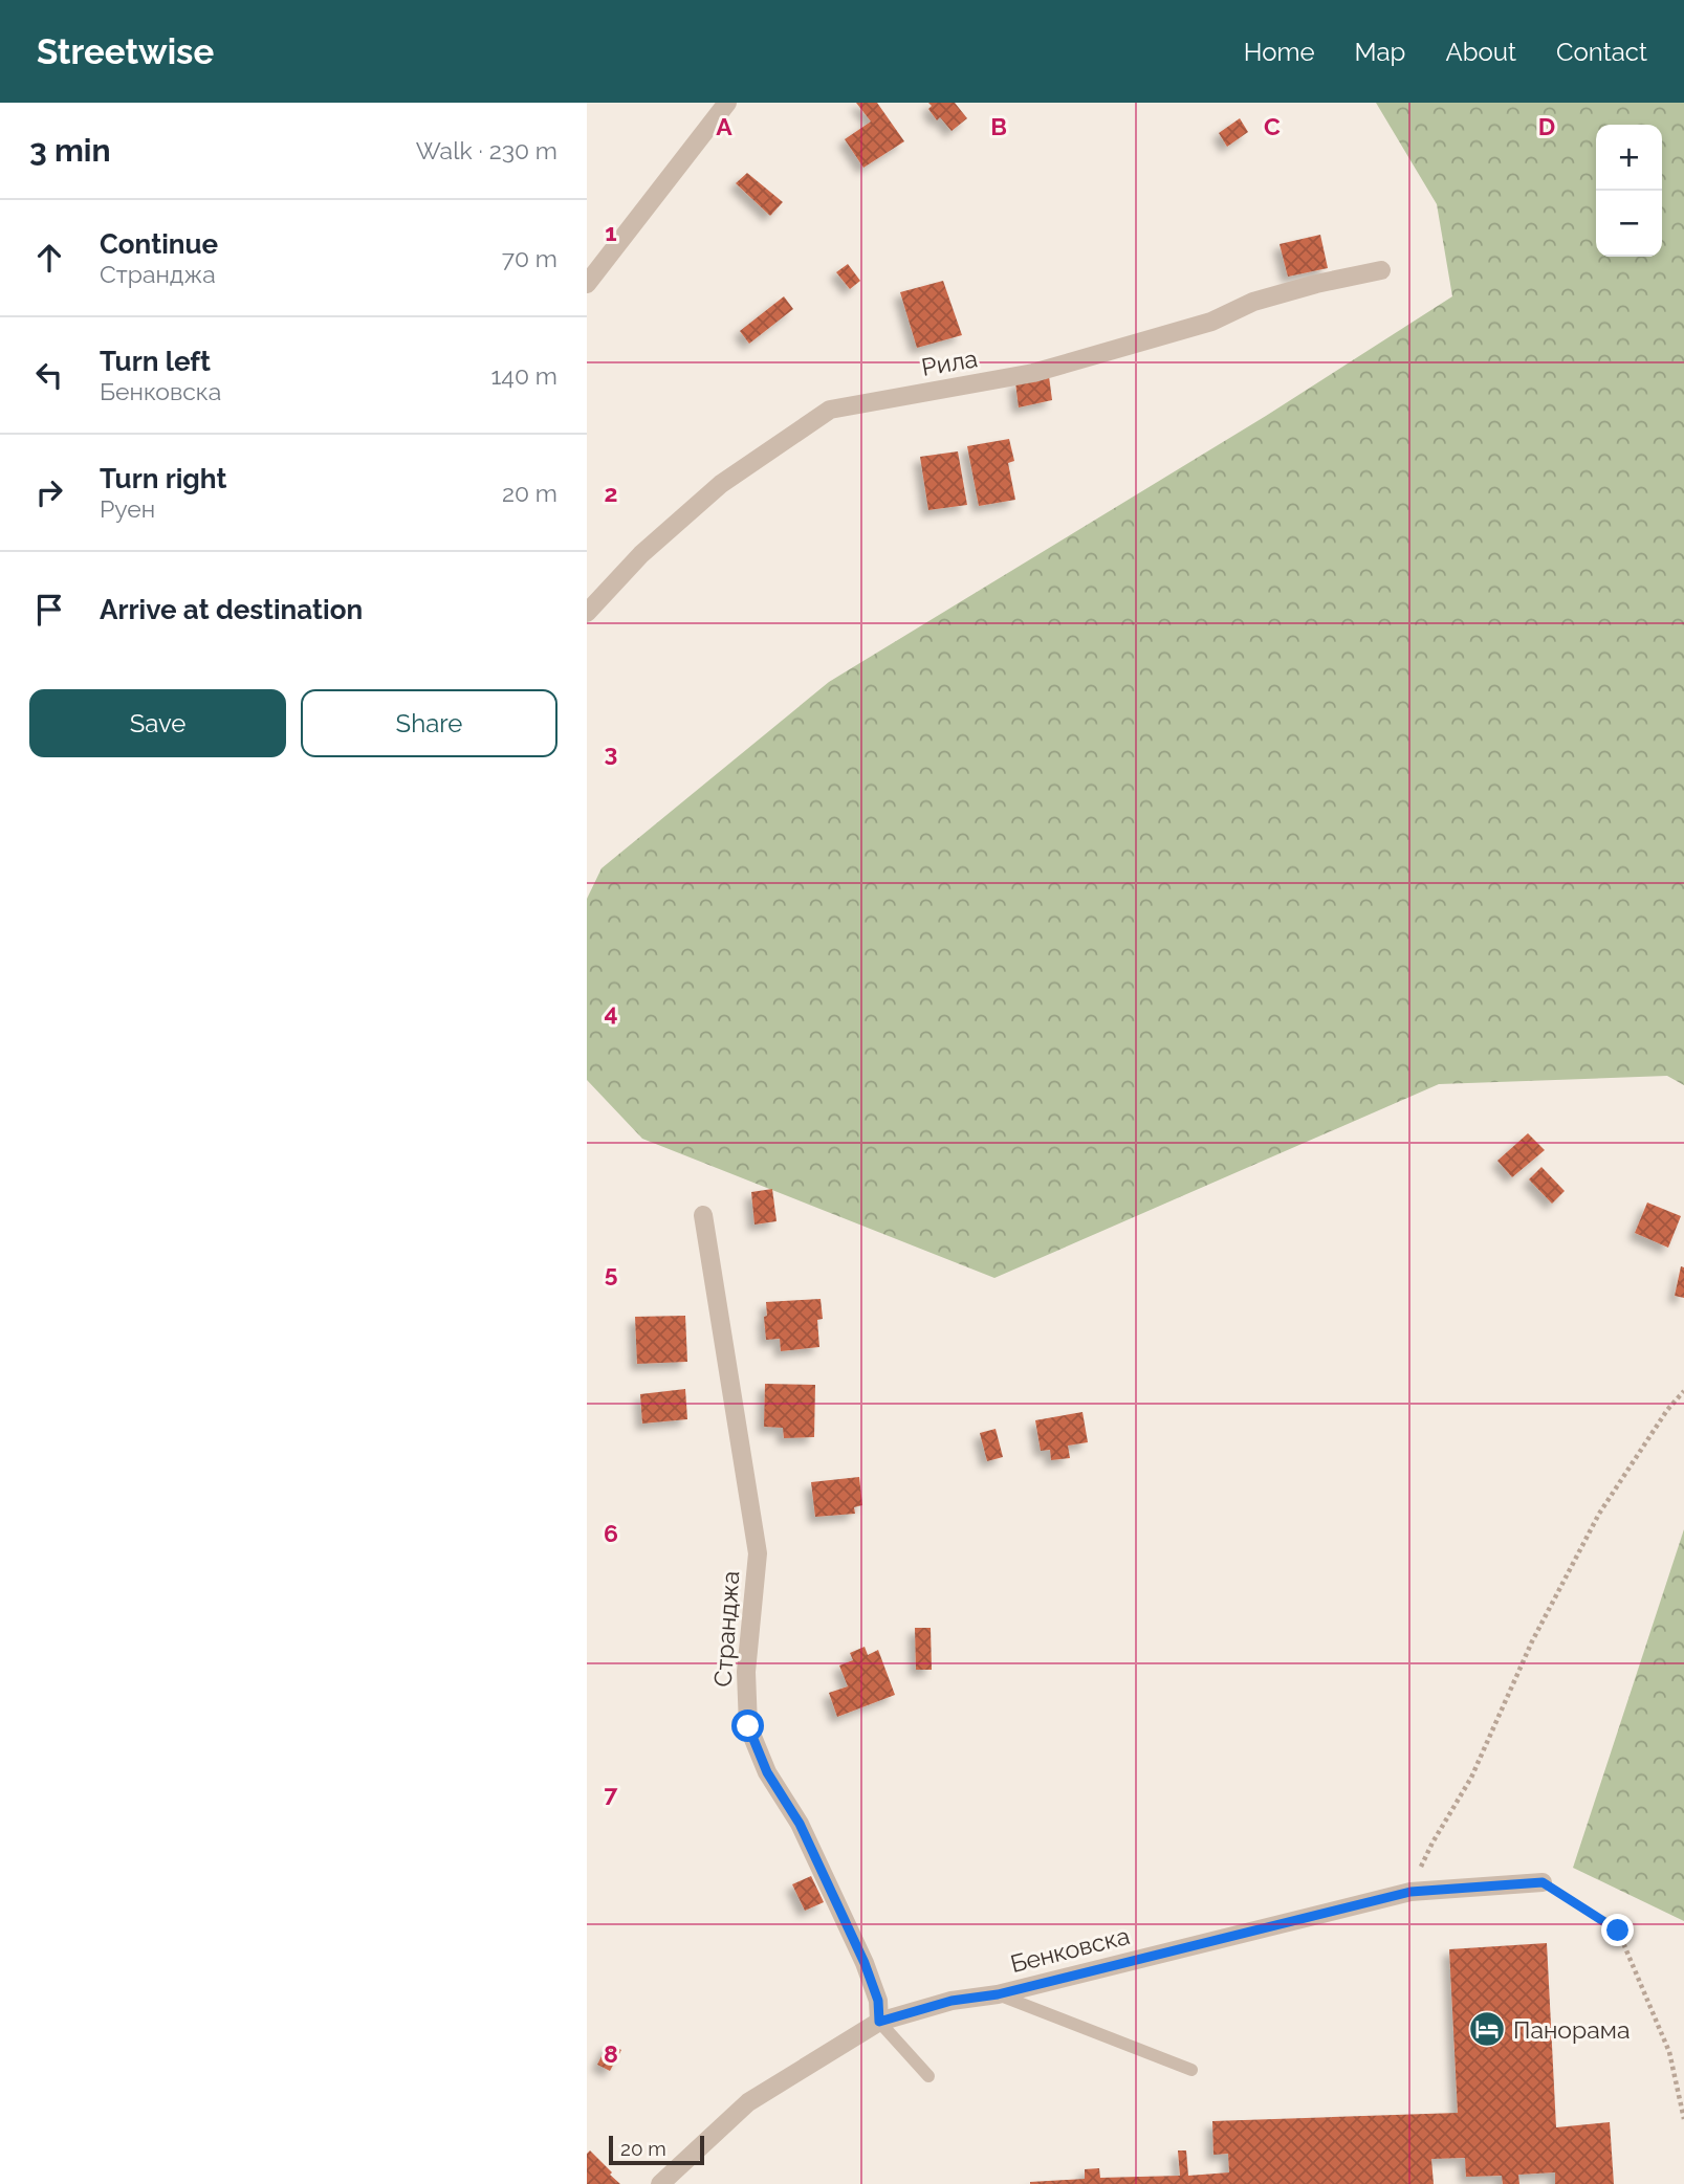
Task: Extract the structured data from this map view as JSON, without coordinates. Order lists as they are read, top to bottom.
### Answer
{
  "streets": {
    "street": ["Рила", "Странджа", "Бенковска"]
  },
  "crossings": [
    ["Странджа", "Бенковска"]
  ],
  "places": {
    "hotel": ["Панорама"]
  },
  "scale_bar": "20 m",
  "page": {
    "header": "Streetwise",
    "nav": [
      "Home",
      "Map",
      "About",
      "Contact"
    ],
    "heading": ["3 min", "Walk · 230 m"],
    "map_buttons": ["+", "−"],
    "list": [
      ["Continue", "Странджа", "70 m"],
      ["Turn left", "Бенковска", "140 m"],
      ["Turn right", "Руен", "20 m"],
      "Arrive at destination"
    ],
    "buttons": ["Save", "Share"],
    "scale": "20 m"
  },
  "grid": {
    "columns": [
      "A",
      "B",
      "C",
      "D"
    ],
    "rows": [
      "1",
      "2",
      "3",
      "4",
      "5",
      "6",
      "7",
      "8"
    ]
  }
}
